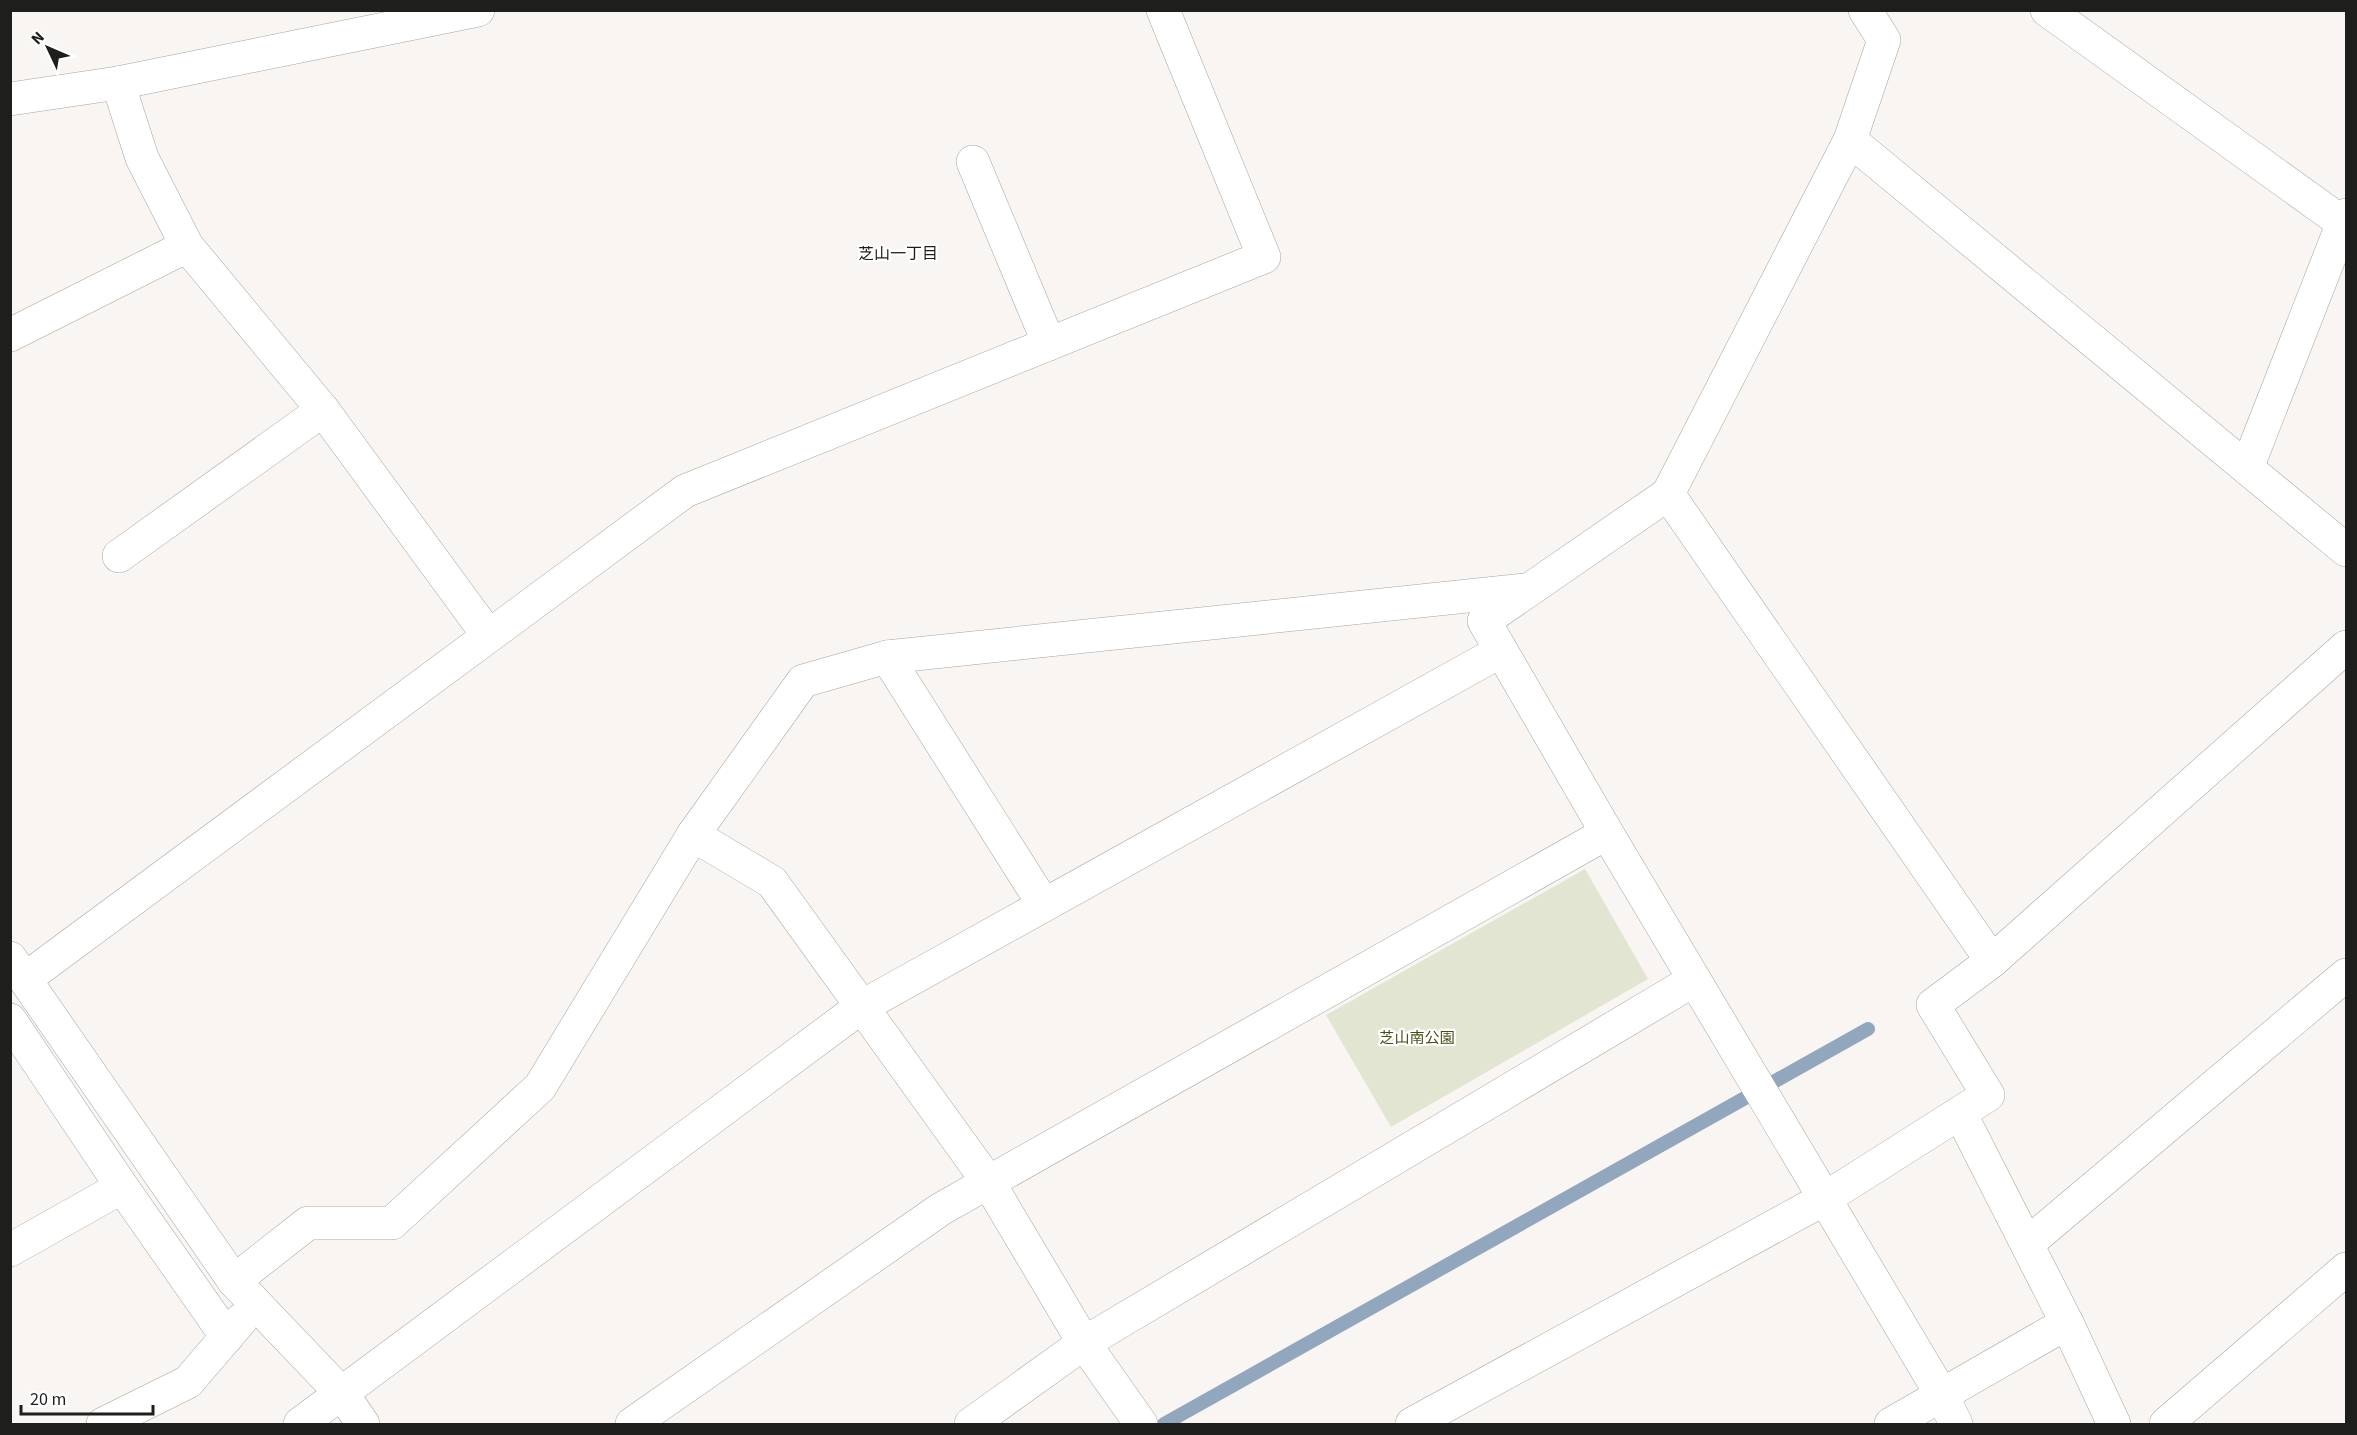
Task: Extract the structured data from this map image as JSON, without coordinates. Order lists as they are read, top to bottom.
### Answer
{
  "districts": ["芝山一丁目"],
  "parks": ["芝山南公園"],
  "scale_bar": "20 m",
  "north": "top left"
}
